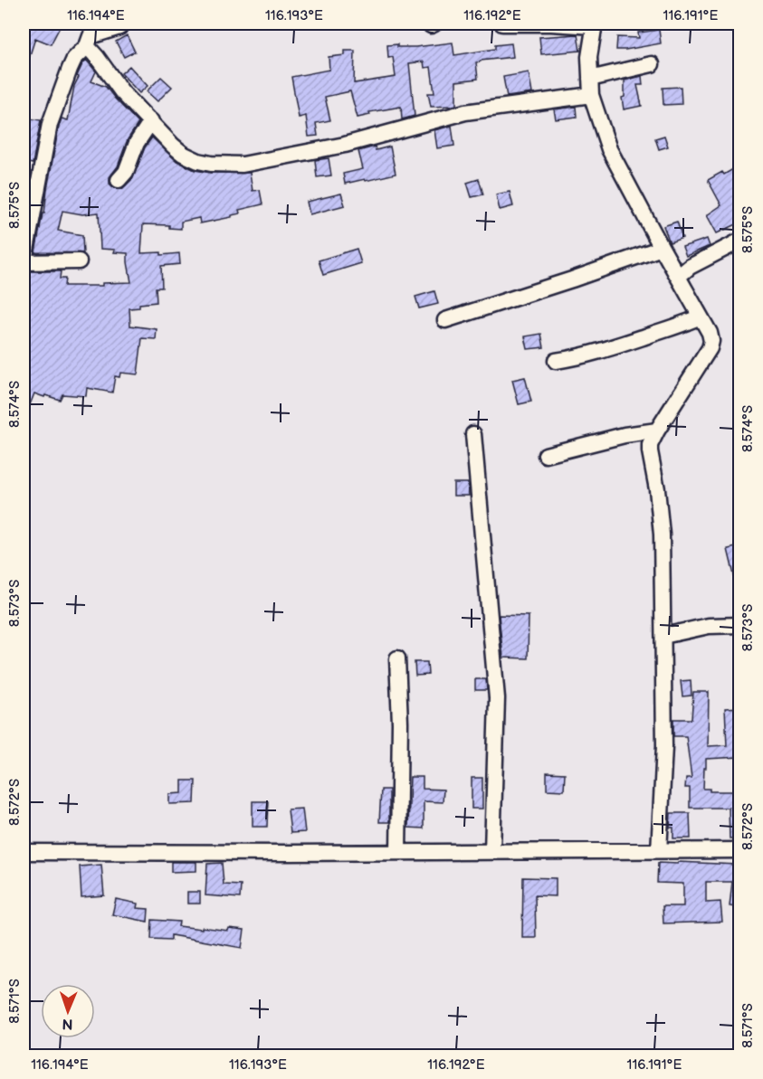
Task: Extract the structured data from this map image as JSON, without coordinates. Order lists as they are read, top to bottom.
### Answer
{
  "north": "bottom",
  "coordinates": [
    "116.194°E",
    "116.193°E",
    "116.192°E",
    "116.191°E",
    "8.575°S",
    "8.574°S",
    "8.573°S",
    "8.572°S",
    "8.571°S"
  ]
}
